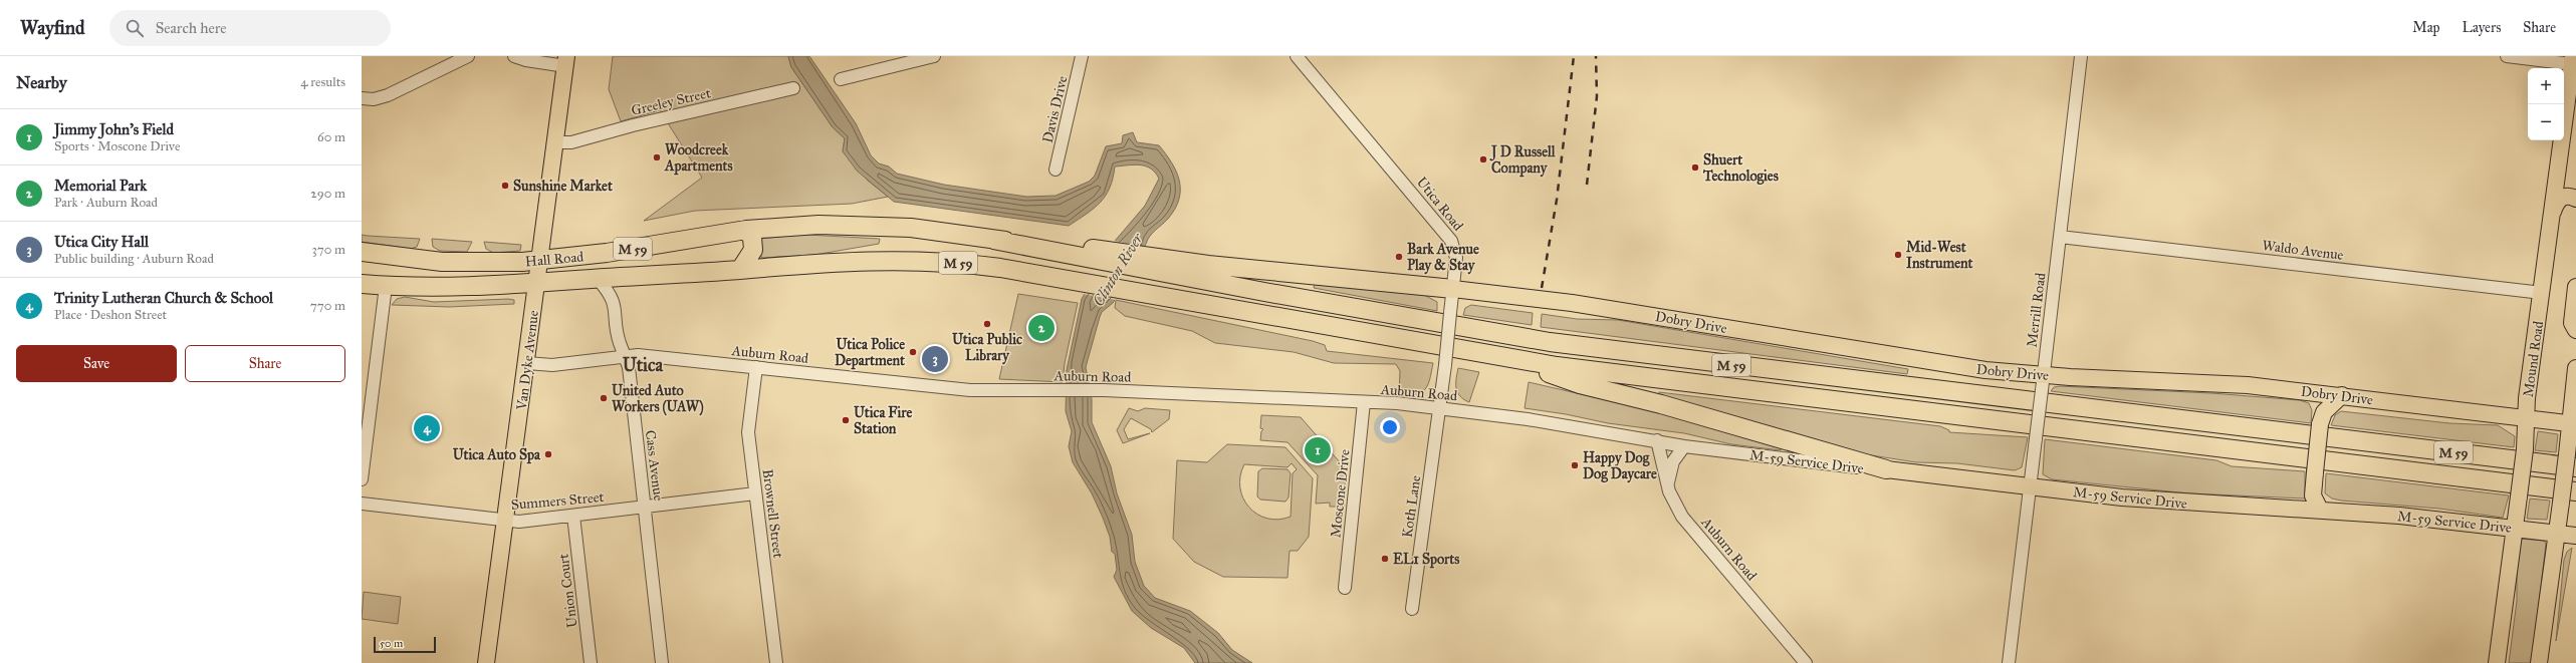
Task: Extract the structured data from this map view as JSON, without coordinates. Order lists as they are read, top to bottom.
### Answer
{
  "streets": {
    "highway": ["M 59", "Hall Road"],
    "main road": [
      "Dobry Drive",
      "Mound Road",
      "Van Dyke Avenue",
      "M-59 Service Drive"
    ],
    "street": [
      "Greeley Street",
      "Davis Drive",
      "Utica Road",
      "Waldo Avenue",
      "Merrill Road",
      "Auburn Road",
      "Cass Avenue",
      "Moscone Drive",
      "Summers Street",
      "Koth Lane",
      "Brownell Street",
      "Union Court"
    ]
  },
  "crossings": [
    ["Greeley Street", "Van Dyke Avenue"],
    ["Utica Road", "Dobry Drive"],
    ["Utica Road", "Auburn Road"],
    ["Utica Road", "Koth Lane"],
    ["M 59", "Hall Road"],
    ["Waldo Avenue", "Merrill Road"],
    ["Waldo Avenue", "Mound Road"],
    ["Hall Road", "Van Dyke Avenue"],
    ["Hall Road", "Cass Avenue"],
    ["Merrill Road", "Dobry Drive"],
    ["Merrill Road", "M-59 Service Drive"],
    ["Dobry Drive", "Mound Road"],
    ["Auburn Road", "Van Dyke Avenue"],
    ["Auburn Road", "M-59 Service Drive"],
    ["Auburn Road", "Cass Avenue"],
    ["Auburn Road", "Moscone Drive"],
    ["Auburn Road", "Koth Lane"],
    ["Auburn Road", "Brownell Street"],
    ["Mound Road", "M-59 Service Drive"],
    ["Van Dyke Avenue", "Summers Street"],
    ["Cass Avenue", "Summers Street"],
    ["Summers Street", "Brownell Street"],
    ["Summers Street", "Union Court"]
  ],
  "districts": ["Utica"],
  "water": ["Clinton River"],
  "places": [
    "Woodcreek Apartments",
    "J D Russell Company",
    "Shuert Technologies",
    "Sunshine Market",
    "Mid-West Instrument",
    "Bark Avenue Play & Stay",
    "Utica Public Library",
    "Utica Police Department",
    "United Auto Workers (UAW)",
    "Utica Fire Station",
    "Utica Auto Spa",
    "Happy Dog Dog Daycare",
    "EL1 Sports"
  ],
  "scale_bar": "50 m",
  "page": {
    "header": "Wayfind",
    "search": "Search here",
    "nav": ["Map", "Layers", "Share"],
    "heading": ["Nearby", "4 results"],
    "map_buttons": ["+", "−"],
    "list": [
      {
        "mark": "1",
        "name": "Jimmy John's Field",
        "note": "Sports · Moscone Drive",
        "value": "60 m"
      },
      {
        "mark": "2",
        "name": "Memorial Park",
        "note": "Park · Auburn Road",
        "value": "290 m"
      },
      {
        "mark": "3",
        "name": "Utica City Hall",
        "note": "Public building · Auburn Road",
        "value": "370 m"
      },
      {
        "mark": "4",
        "name": "Trinity Lutheran Church & School",
        "note": "Place · Deshon Street",
        "value": "770 m"
      }
    ],
    "pins": [
      "2",
      "3",
      "4",
      "1"
    ],
    "buttons": ["Save", "Share"],
    "scale": "50 m"
  }
}
